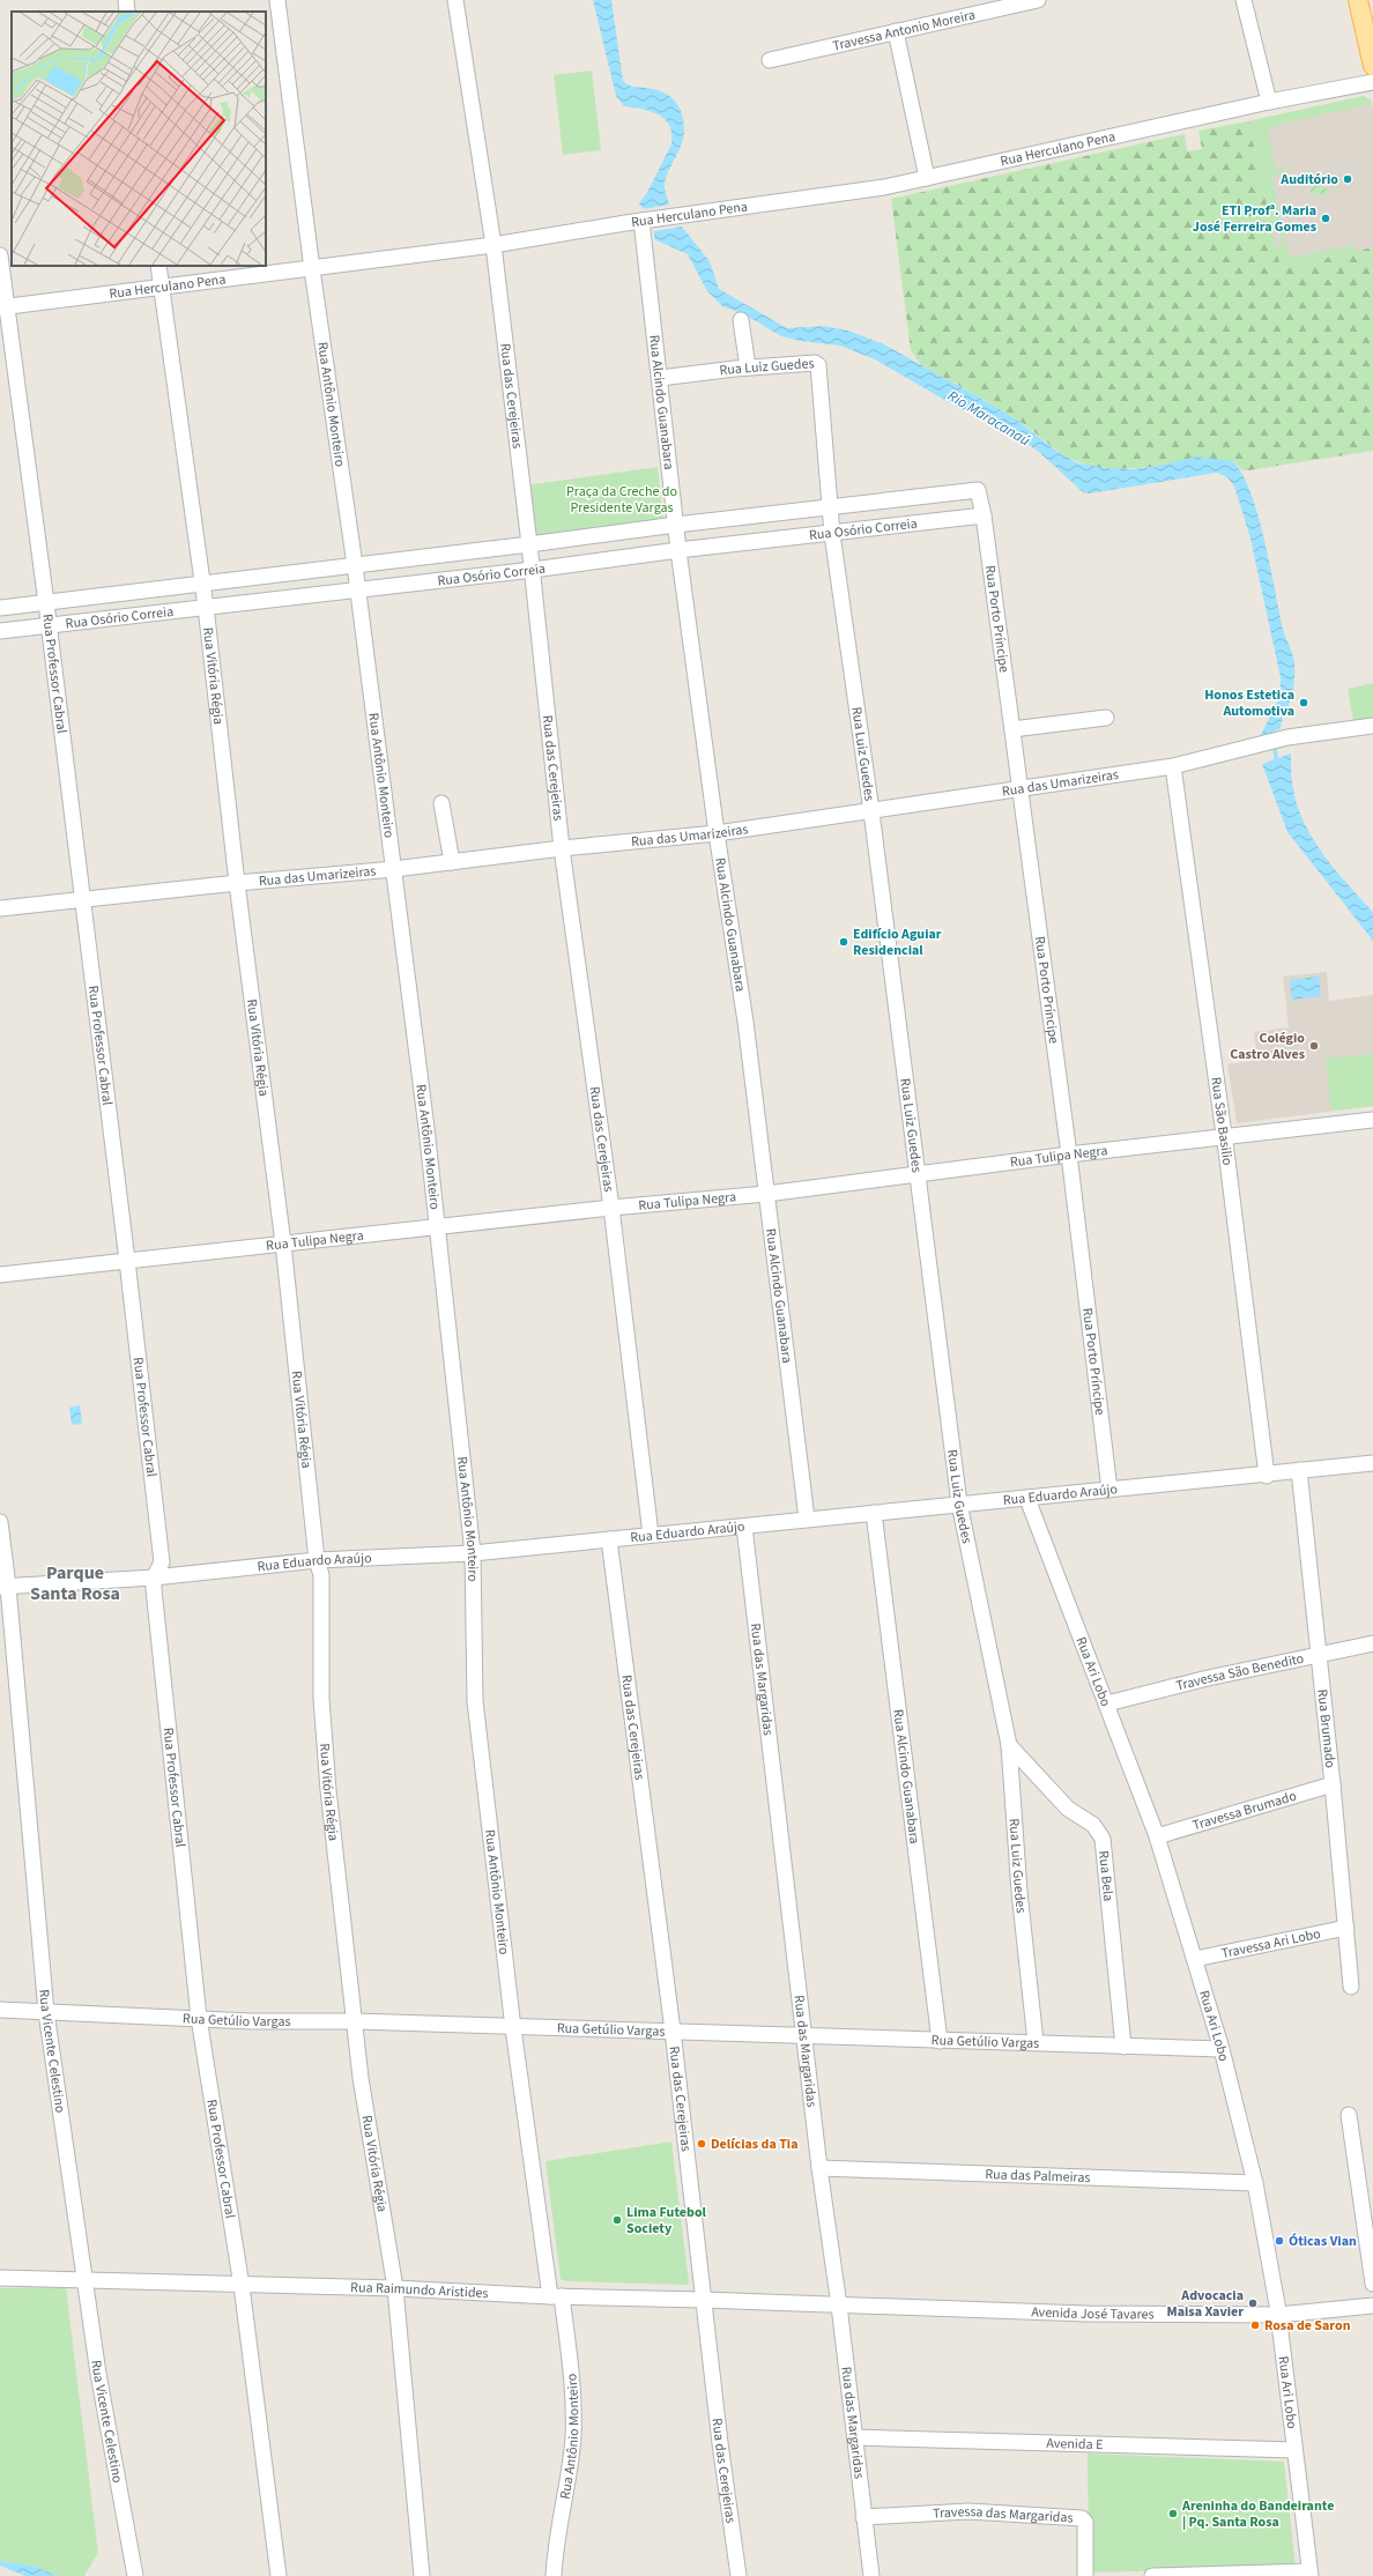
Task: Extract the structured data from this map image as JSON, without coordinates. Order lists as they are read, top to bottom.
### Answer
{
  "streets": {
    "street": [
      "Travessa Antonio Moreira",
      "Rua Herculano Pena",
      "Rua Luiz Guedes",
      "Rua das Cerejeiras",
      "Rua Alcindo Guanabara",
      "Rua Antônio Monteiro",
      "Rua Osório Correia",
      "Rua Porto Príncipe",
      "Rua Professor Cabral",
      "Rua Vitória Régia",
      "Rua das Umarizeiras",
      "Rua São Basilio",
      "Rua Tulipa Negra",
      "Rua Eduardo Araújo",
      "Rua Ari Lobo",
      "Travessa São Benedito",
      "Rua das Margaridas",
      "Rua Brumado",
      "Travessa Brumado",
      "Rua Bela",
      "Travessa Ari Lobo",
      "Rua Getúlio Vargas",
      "Rua Vicente Celestino",
      "Rua das Palmeiras",
      "Rua Raimundo Aristides",
      "Avenida José Tavares",
      "Avenida E",
      "Travessa das Margaridas"
    ]
  },
  "crossings": [
    ["Rua Herculano Pena", "Rua das Cerejeiras"],
    ["Rua Herculano Pena", "Rua Alcindo Guanabara"],
    ["Rua Herculano Pena", "Rua Antônio Monteiro"],
    ["Rua Herculano Pena", "Rua Professor Cabral"],
    ["Rua Herculano Pena", "Rua Vitória Régia"],
    ["Rua Luiz Guedes", "Rua Alcindo Guanabara"],
    ["Rua Luiz Guedes", "Rua Osório Correia"],
    ["Rua Luiz Guedes", "Rua das Umarizeiras"],
    ["Rua Luiz Guedes", "Rua Tulipa Negra"],
    ["Rua Luiz Guedes", "Rua Eduardo Araújo"],
    ["Rua Luiz Guedes", "Rua Bela"],
    ["Rua Luiz Guedes", "Rua Getúlio Vargas"],
    ["Rua das Cerejeiras", "Rua Osório Correia"],
    ["Rua das Cerejeiras", "Rua das Umarizeiras"],
    ["Rua das Cerejeiras", "Rua Tulipa Negra"],
    ["Rua das Cerejeiras", "Rua Eduardo Araújo"],
    ["Rua das Cerejeiras", "Rua Getúlio Vargas"],
    ["Rua das Cerejeiras", "Rua Raimundo Aristides"],
    ["Rua Alcindo Guanabara", "Rua Osório Correia"],
    ["Rua Alcindo Guanabara", "Rua das Umarizeiras"],
    ["Rua Alcindo Guanabara", "Rua Tulipa Negra"],
    ["Rua Alcindo Guanabara", "Rua Eduardo Araújo"],
    ["Rua Alcindo Guanabara", "Rua Getúlio Vargas"],
    ["Rua Antônio Monteiro", "Rua Osório Correia"],
    ["Rua Antônio Monteiro", "Rua das Umarizeiras"],
    ["Rua Antônio Monteiro", "Rua Tulipa Negra"],
    ["Rua Antônio Monteiro", "Rua Eduardo Araújo"],
    ["Rua Antônio Monteiro", "Rua Getúlio Vargas"],
    ["Rua Antônio Monteiro", "Rua Raimundo Aristides"],
    ["Rua Osório Correia", "Rua Porto Príncipe"],
    ["Rua Osório Correia", "Rua Professor Cabral"],
    ["Rua Osório Correia", "Rua Vitória Régia"],
    ["Rua Porto Príncipe", "Rua das Umarizeiras"],
    ["Rua Porto Príncipe", "Rua Tulipa Negra"],
    ["Rua Porto Príncipe", "Rua Eduardo Araújo"],
    ["Rua Professor Cabral", "Rua das Umarizeiras"],
    ["Rua Professor Cabral", "Rua Tulipa Negra"],
    ["Rua Professor Cabral", "Rua Eduardo Araújo"],
    ["Rua Professor Cabral", "Rua Getúlio Vargas"],
    ["Rua Professor Cabral", "Rua Raimundo Aristides"],
    ["Rua Vitória Régia", "Rua das Umarizeiras"],
    ["Rua Vitória Régia", "Rua Tulipa Negra"],
    ["Rua Vitória Régia", "Rua Eduardo Araújo"],
    ["Rua Vitória Régia", "Rua Getúlio Vargas"],
    ["Rua Vitória Régia", "Rua Raimundo Aristides"],
    ["Rua das Umarizeiras", "Rua São Basilio"],
    ["Rua São Basilio", "Rua Tulipa Negra"],
    ["Rua São Basilio", "Rua Eduardo Araújo"],
    ["Rua Eduardo Araújo", "Rua Ari Lobo"],
    ["Rua Eduardo Araújo", "Rua das Margaridas"],
    ["Rua Eduardo Araújo", "Rua Brumado"],
    ["Rua Eduardo Araújo", "Rua Vicente Celestino"],
    ["Rua Ari Lobo", "Travessa São Benedito"],
    ["Rua Ari Lobo", "Travessa Brumado"],
    ["Rua Ari Lobo", "Travessa Ari Lobo"],
    ["Rua Ari Lobo", "Rua Getúlio Vargas"],
    ["Rua Ari Lobo", "Rua das Palmeiras"],
    ["Rua Ari Lobo", "Avenida José Tavares"],
    ["Rua Ari Lobo", "Avenida E"],
    ["Travessa São Benedito", "Rua Brumado"],
    ["Rua das Margaridas", "Rua Getúlio Vargas"],
    ["Rua das Margaridas", "Rua das Palmeiras"],
    ["Rua das Margaridas", "Rua Raimundo Aristides"],
    ["Rua das Margaridas", "Avenida José Tavares"],
    ["Rua das Margaridas", "Avenida E"],
    ["Rua das Margaridas", "Travessa das Margaridas"],
    ["Rua Brumado", "Travessa Brumado"],
    ["Rua Brumado", "Travessa Ari Lobo"],
    ["Rua Bela", "Rua Getúlio Vargas"],
    ["Rua Getúlio Vargas", "Rua Vicente Celestino"],
    ["Rua Vicente Celestino", "Rua Raimundo Aristides"],
    ["Rua Raimundo Aristides", "Avenida José Tavares"]
  ],
  "districts": ["Parque Santa Rosa"],
  "water": ["Rio Maracanaú"],
  "parks": ["Praça da Creche do Presidente Vargas"],
  "places": [
    "Auditório",
    "ETI Profª. Maria José Ferreira Gomes",
    "Honos Estetica Automotiva",
    "Edifício Aguiar Residencial",
    "Colégio Castro Alves",
    "Delícias da Tia",
    "Lima Futebol Society",
    "Óticas Vian",
    "Advocacia Maisa Xavier",
    "Rosa de Saron",
    "Areninha do Bandeirante | Pq. Santa Rosa"
  ]
}
